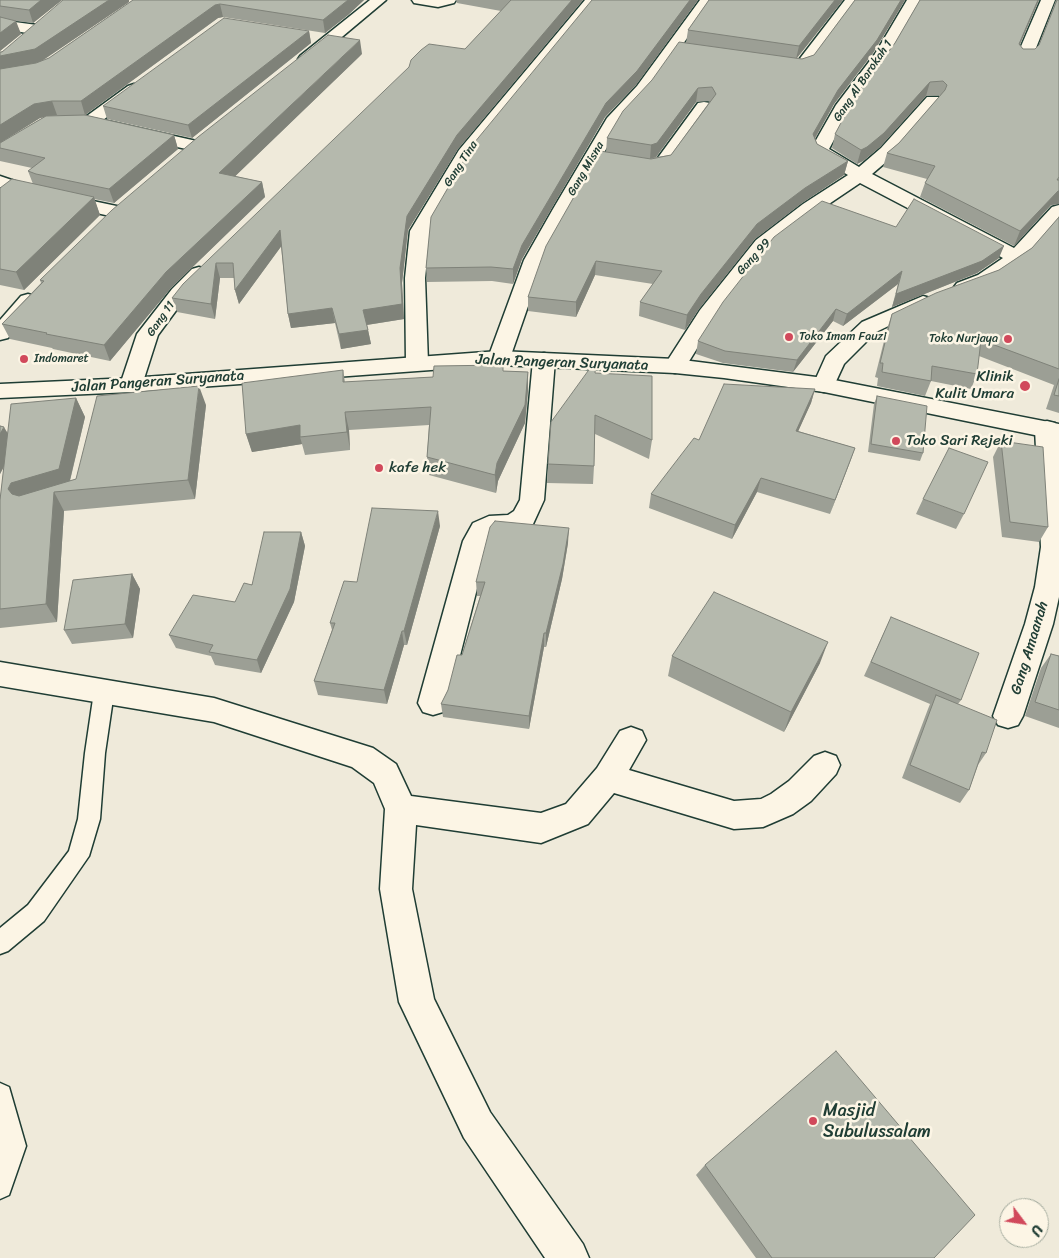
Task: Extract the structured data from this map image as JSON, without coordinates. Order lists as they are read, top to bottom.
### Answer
{
  "streets": {
    "street": [
      "Gang Al Barokah 1",
      "Gang Tina",
      "Gang Misna",
      "Gang 99",
      "Gang 11",
      "Jalan Pangeran Suryanata",
      "Gang Amaanah"
    ]
  },
  "crossings": [
    ["Gang Al Barokah 1", "Gang 99"],
    ["Gang Tina", "Jalan Pangeran Suryanata"],
    ["Gang Misna", "Jalan Pangeran Suryanata"],
    ["Gang 99", "Jalan Pangeran Suryanata"],
    ["Gang 11", "Jalan Pangeran Suryanata"],
    ["Jalan Pangeran Suryanata", "Gang Amaanah"]
  ],
  "places": [
    "Toko Imam Fauzi",
    "Toko Nurjaya",
    "Indomaret",
    "Klinik Kulit Umara",
    "Toko Sari Rejeki",
    "kafe hek",
    "Masjid Subulussalam"
  ],
  "north": "bottom right"
}
